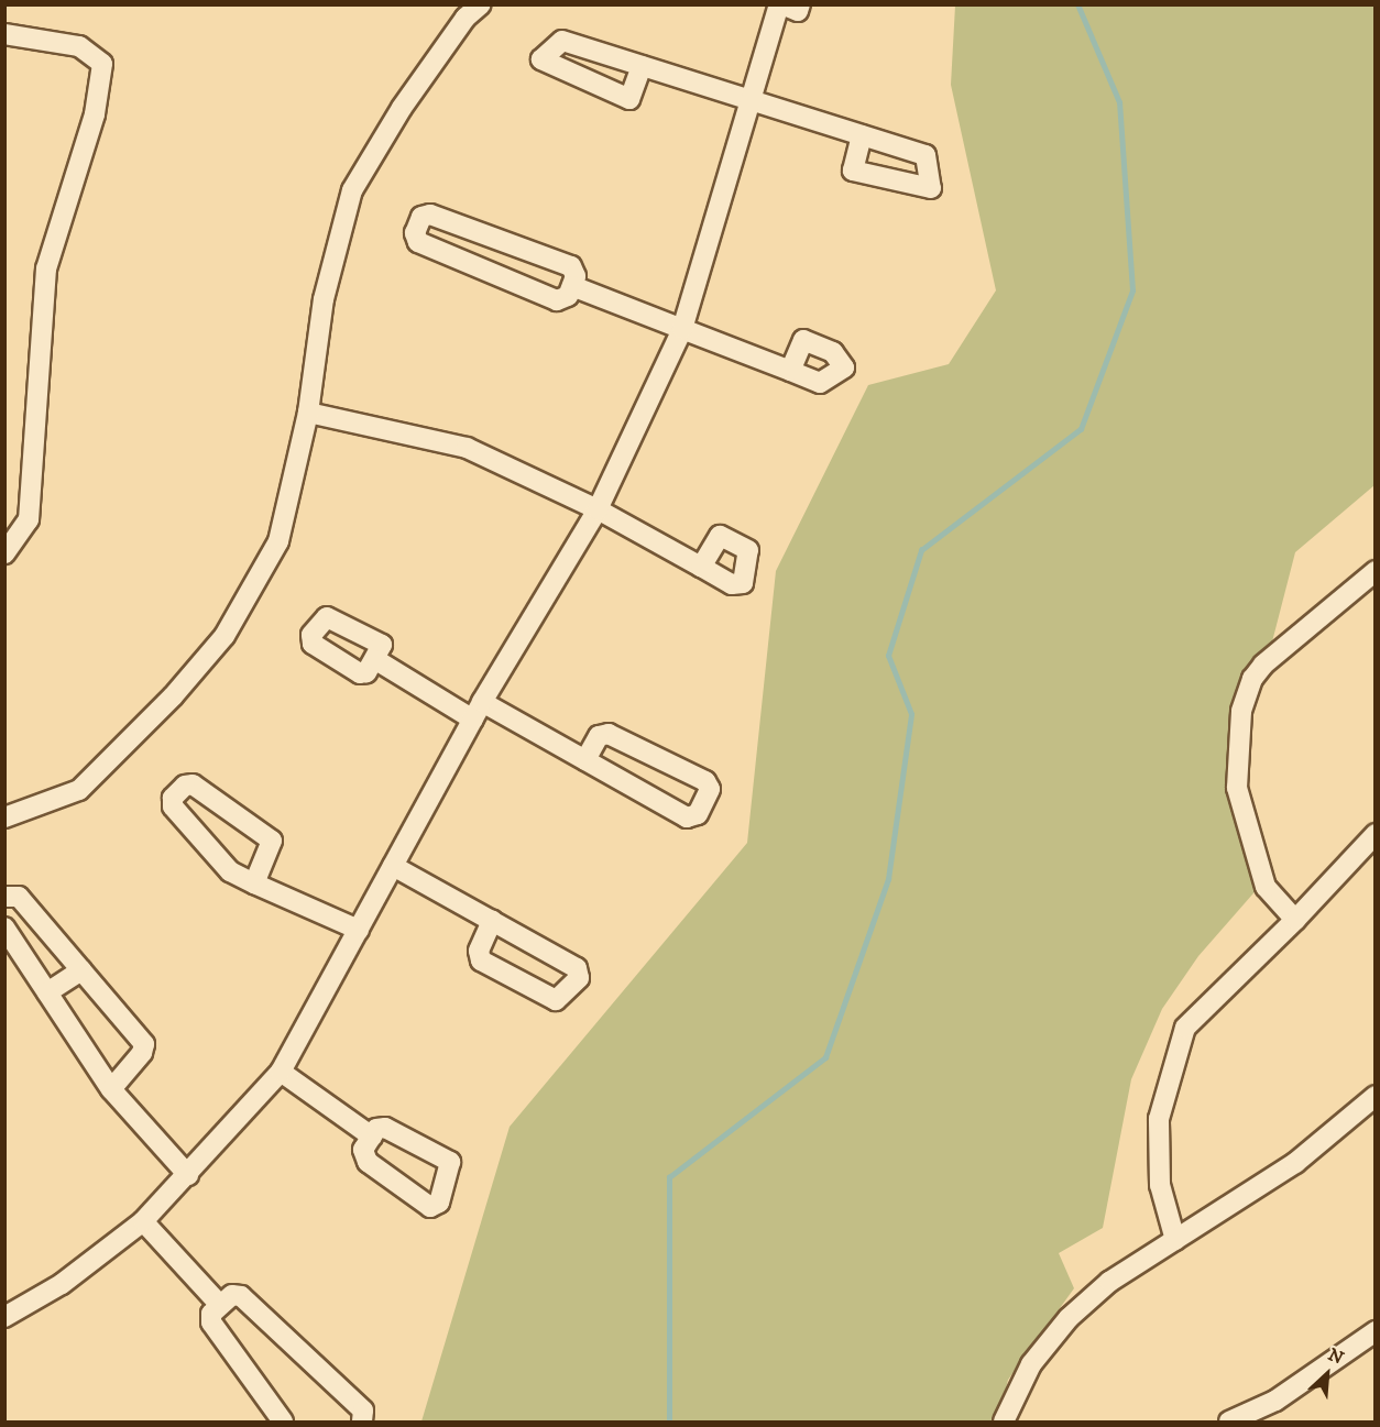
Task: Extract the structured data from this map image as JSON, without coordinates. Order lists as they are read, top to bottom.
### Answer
{
  "north": "top right"
}
